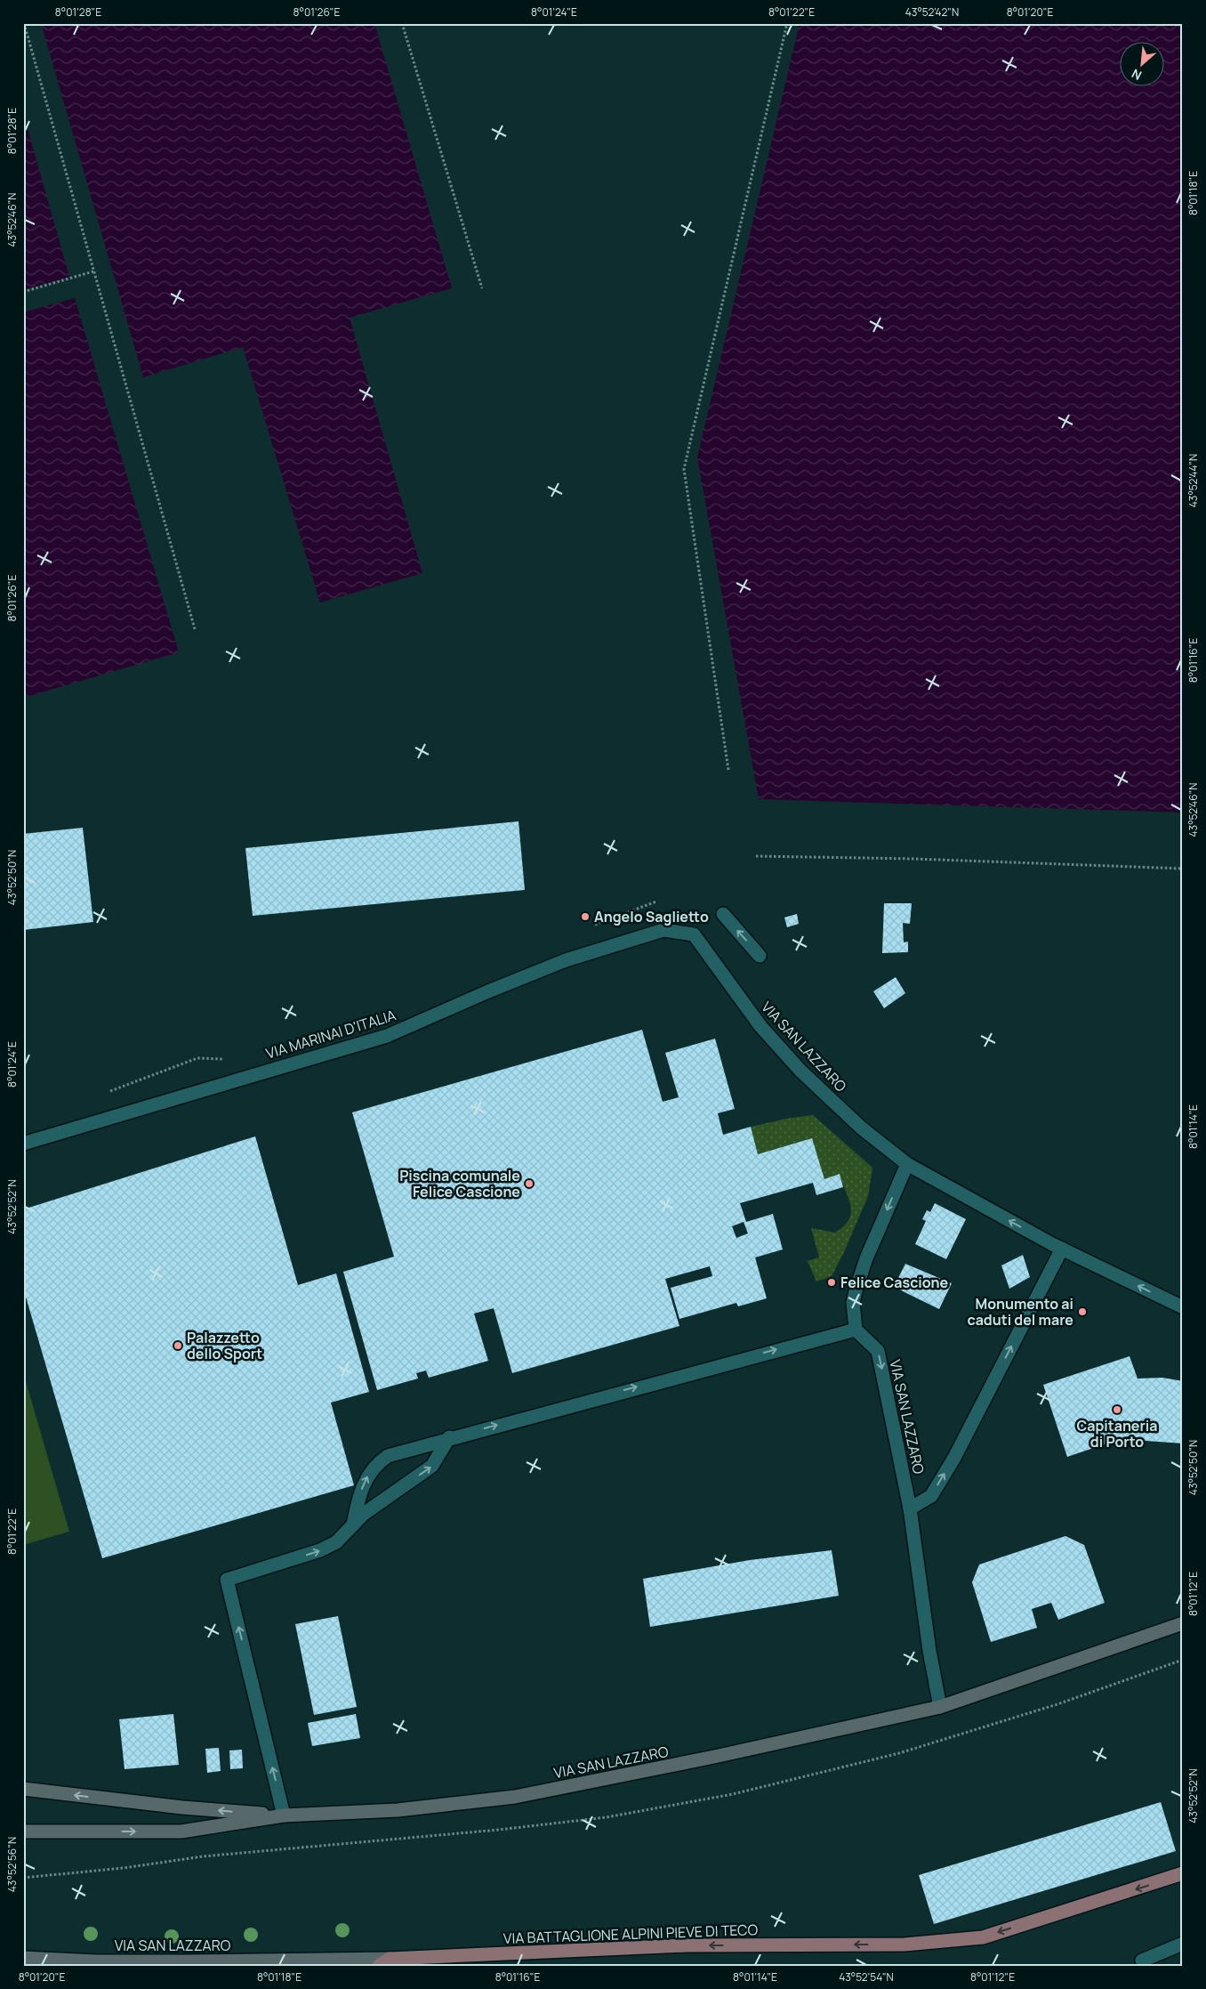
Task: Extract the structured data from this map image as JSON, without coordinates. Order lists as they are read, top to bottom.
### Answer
{
  "streets": {
    "main road": ["VIA BATTAGLIONE ALPINI PIEVE DI TECO"],
    "street": ["VIA MARINAI D'ITALIA", "VIA SAN LAZZARO"]
  },
  "crossings": [
    ["VIA MARINAI D'ITALIA", "VIA SAN LAZZARO"],
    ["VIA SAN LAZZARO", "VIA BATTAGLIONE ALPINI PIEVE DI TECO"]
  ],
  "one_way": ["VIA BATTAGLIONE ALPINI PIEVE DI TECO"],
  "places": [
    "Angelo Saglietto",
    "Piscina comunale Felice Cascione",
    "Felice Cascione",
    "Monumento ai caduti del mare",
    "Palazzetto dello Sport",
    "Capitaneria di Porto"
  ],
  "north": "bottom left",
  "coordinates": [
    "8°01'28\"E",
    "8°01'26\"E",
    "8°01'24\"E",
    "8°01'22\"E",
    "43°52'42\"N",
    "8°01'20\"E",
    "8°01'18\"E",
    "43°52'46\"N",
    "43°52'44\"N",
    "8°01'16\"E",
    "43°52'50\"N",
    "8°01'14\"E",
    "43°52'52\"N",
    "8°01'12\"E",
    "43°52'56\"N",
    "43°52'54\"N"
  ]
}
